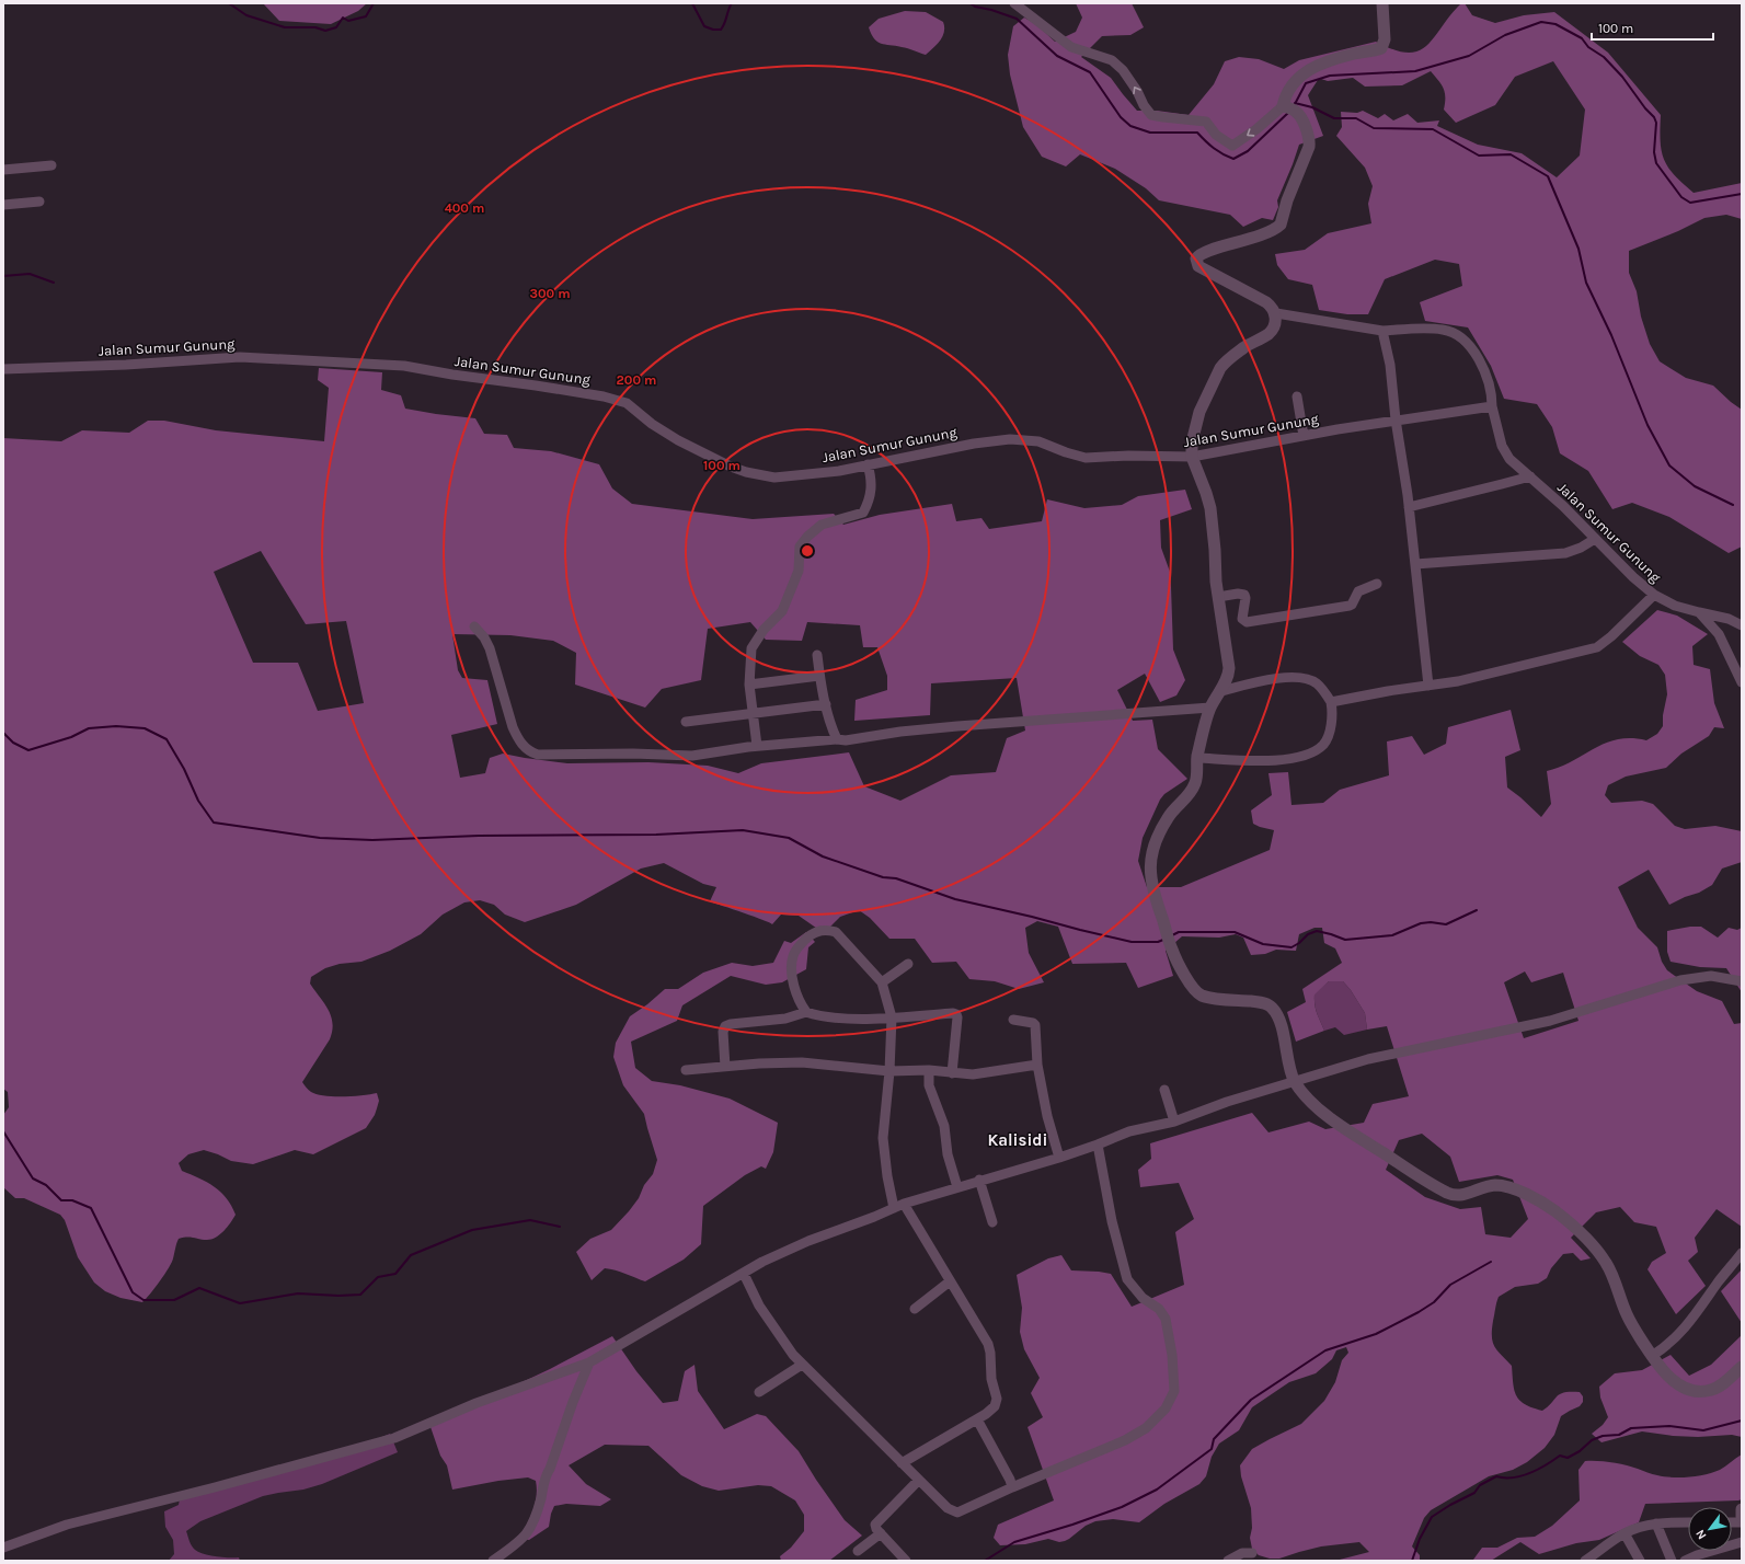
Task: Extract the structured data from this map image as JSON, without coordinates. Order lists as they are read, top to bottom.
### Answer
{
  "streets": {
    "street": ["Jalan Sumur Gunung"]
  },
  "districts": ["Kalisidi"],
  "scale_bar": "100 m",
  "north": "bottom left",
  "rings": [
    "400 m",
    "300 m",
    "200 m",
    "100 m"
  ]
}
